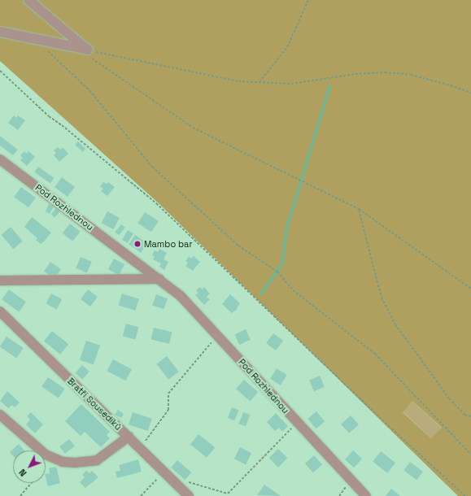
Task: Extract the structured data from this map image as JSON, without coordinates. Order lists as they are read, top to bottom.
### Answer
{
  "streets": {
    "street": ["Pod Rozhlednou", "Bratří Sousedíků"]
  },
  "places": ["Mambo bar"],
  "north": "bottom left"
}
